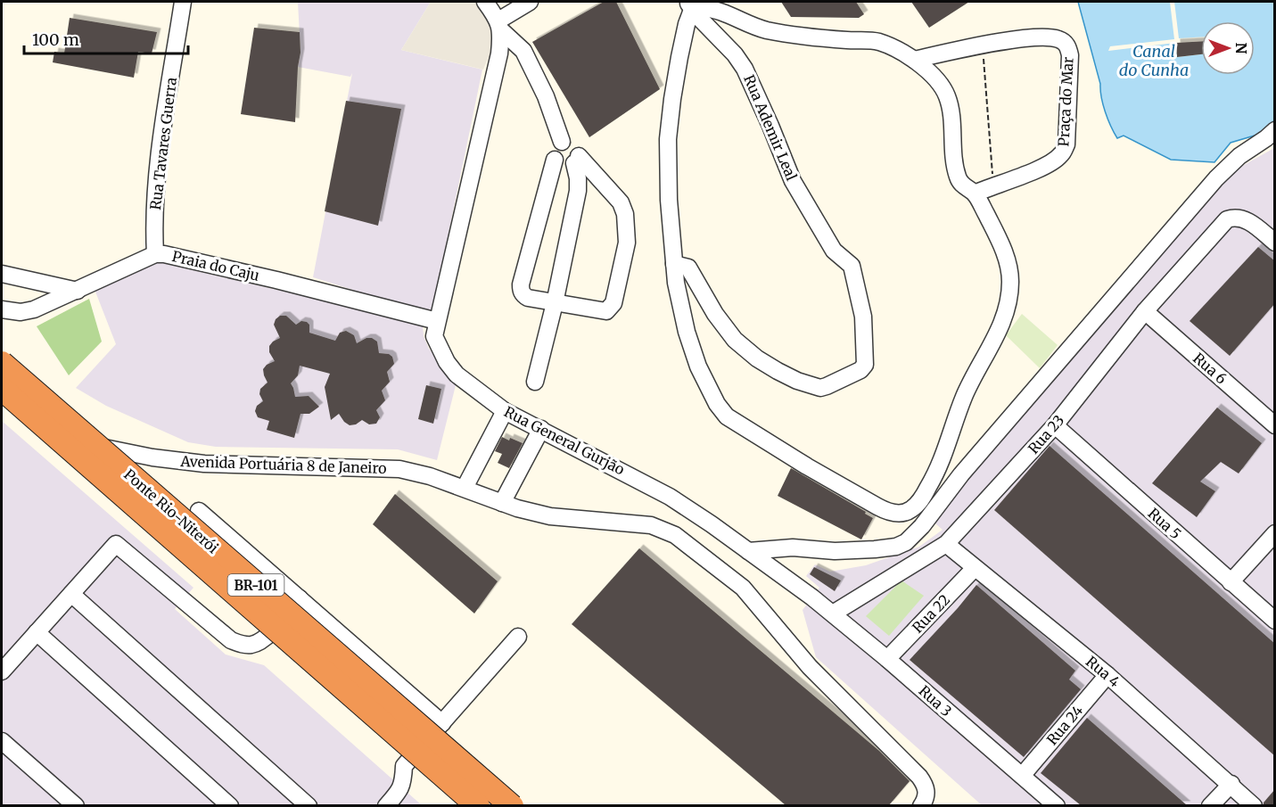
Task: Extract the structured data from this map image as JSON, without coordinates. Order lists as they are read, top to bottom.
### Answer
{
  "streets": {
    "highway": ["Ponte Rio-Niterói", "BR-101"],
    "street": [
      "Praça do Mar",
      "Rua Ademir Leal",
      "Rua Tavares Guerra",
      "Praia do Caju",
      "Rua 6",
      "Rua 23",
      "Rua General Gurjão",
      "Avenida Portuária 8 de Janeiro",
      "Rua 5",
      "Rua 22",
      "Rua 4",
      "Rua 3",
      "Rua 24"
    ]
  },
  "crossings": [
    ["Rua Tavares Guerra", "Praia do Caju"],
    ["Praia do Caju", "Rua General Gurjão"],
    ["Rua 6", "Rua 23"],
    ["Rua 23", "Rua 5"],
    ["Rua 23", "Rua 4"],
    ["Rua 23", "Rua 3"],
    ["Rua General Gurjão", "Rua 3"],
    ["Rua 22", "Rua 4"],
    ["Rua 22", "Rua 3"],
    ["Rua 4", "Rua 24"],
    ["Rua 3", "Rua 24"]
  ],
  "water": ["Canal do Cunha"],
  "scale_bar": "100 m",
  "north": "right"
}
